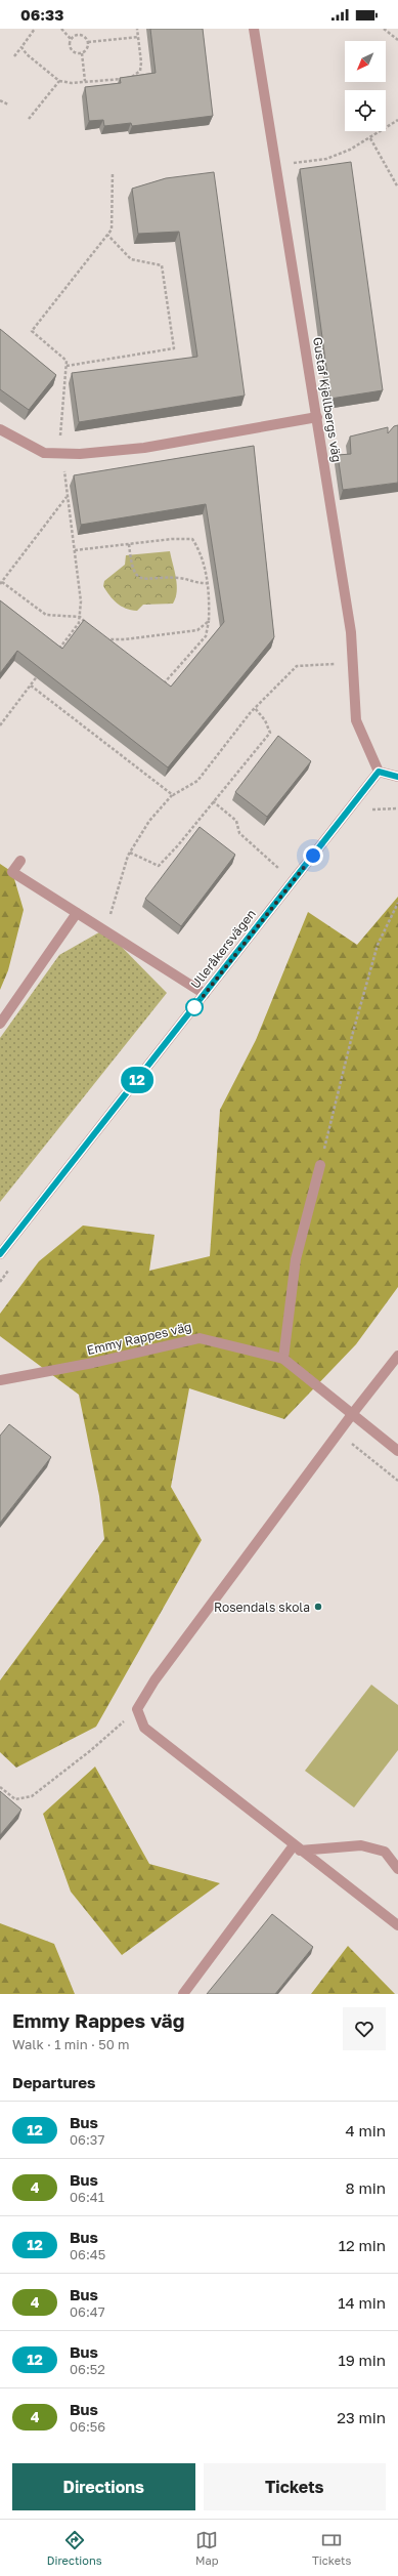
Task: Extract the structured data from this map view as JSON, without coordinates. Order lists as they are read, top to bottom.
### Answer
{
  "streets": {
    "street": ["Gustaf Kjellbergs väg", "Ulleråkersvägen", "Emmy Rappes väg"]
  },
  "crossings": [
    ["Gustaf Kjellbergs väg", "Ulleråkersvägen"]
  ],
  "places": ["Rosendals skola"],
  "lines": ["bus line 12"],
  "north": "bottom left",
  "page": {
    "status": "06:33",
    "on_map": "12",
    "heading": [
      ["Emmy Rappes väg", "Walk · 1 min · 50 m"],
      "Departures"
    ],
    "list": [
      {
        "mark": "12",
        "name": "Bus",
        "note": "06:37",
        "value": "4 min"
      },
      {
        "mark": "4",
        "name": "Bus",
        "note": "06:41",
        "value": "8 min"
      },
      {
        "mark": "12",
        "name": "Bus",
        "note": "06:45",
        "value": "12 min"
      },
      {
        "mark": "4",
        "name": "Bus",
        "note": "06:47",
        "value": "14 min"
      },
      {
        "mark": "12",
        "name": "Bus",
        "note": "06:52",
        "value": "19 min"
      },
      {
        "mark": "4",
        "name": "Bus",
        "note": "06:56",
        "value": "23 min"
      }
    ],
    "buttons": ["Directions", "Tickets"],
    "tabs": ["Directions", "Map", "Tickets"]
  }
}
